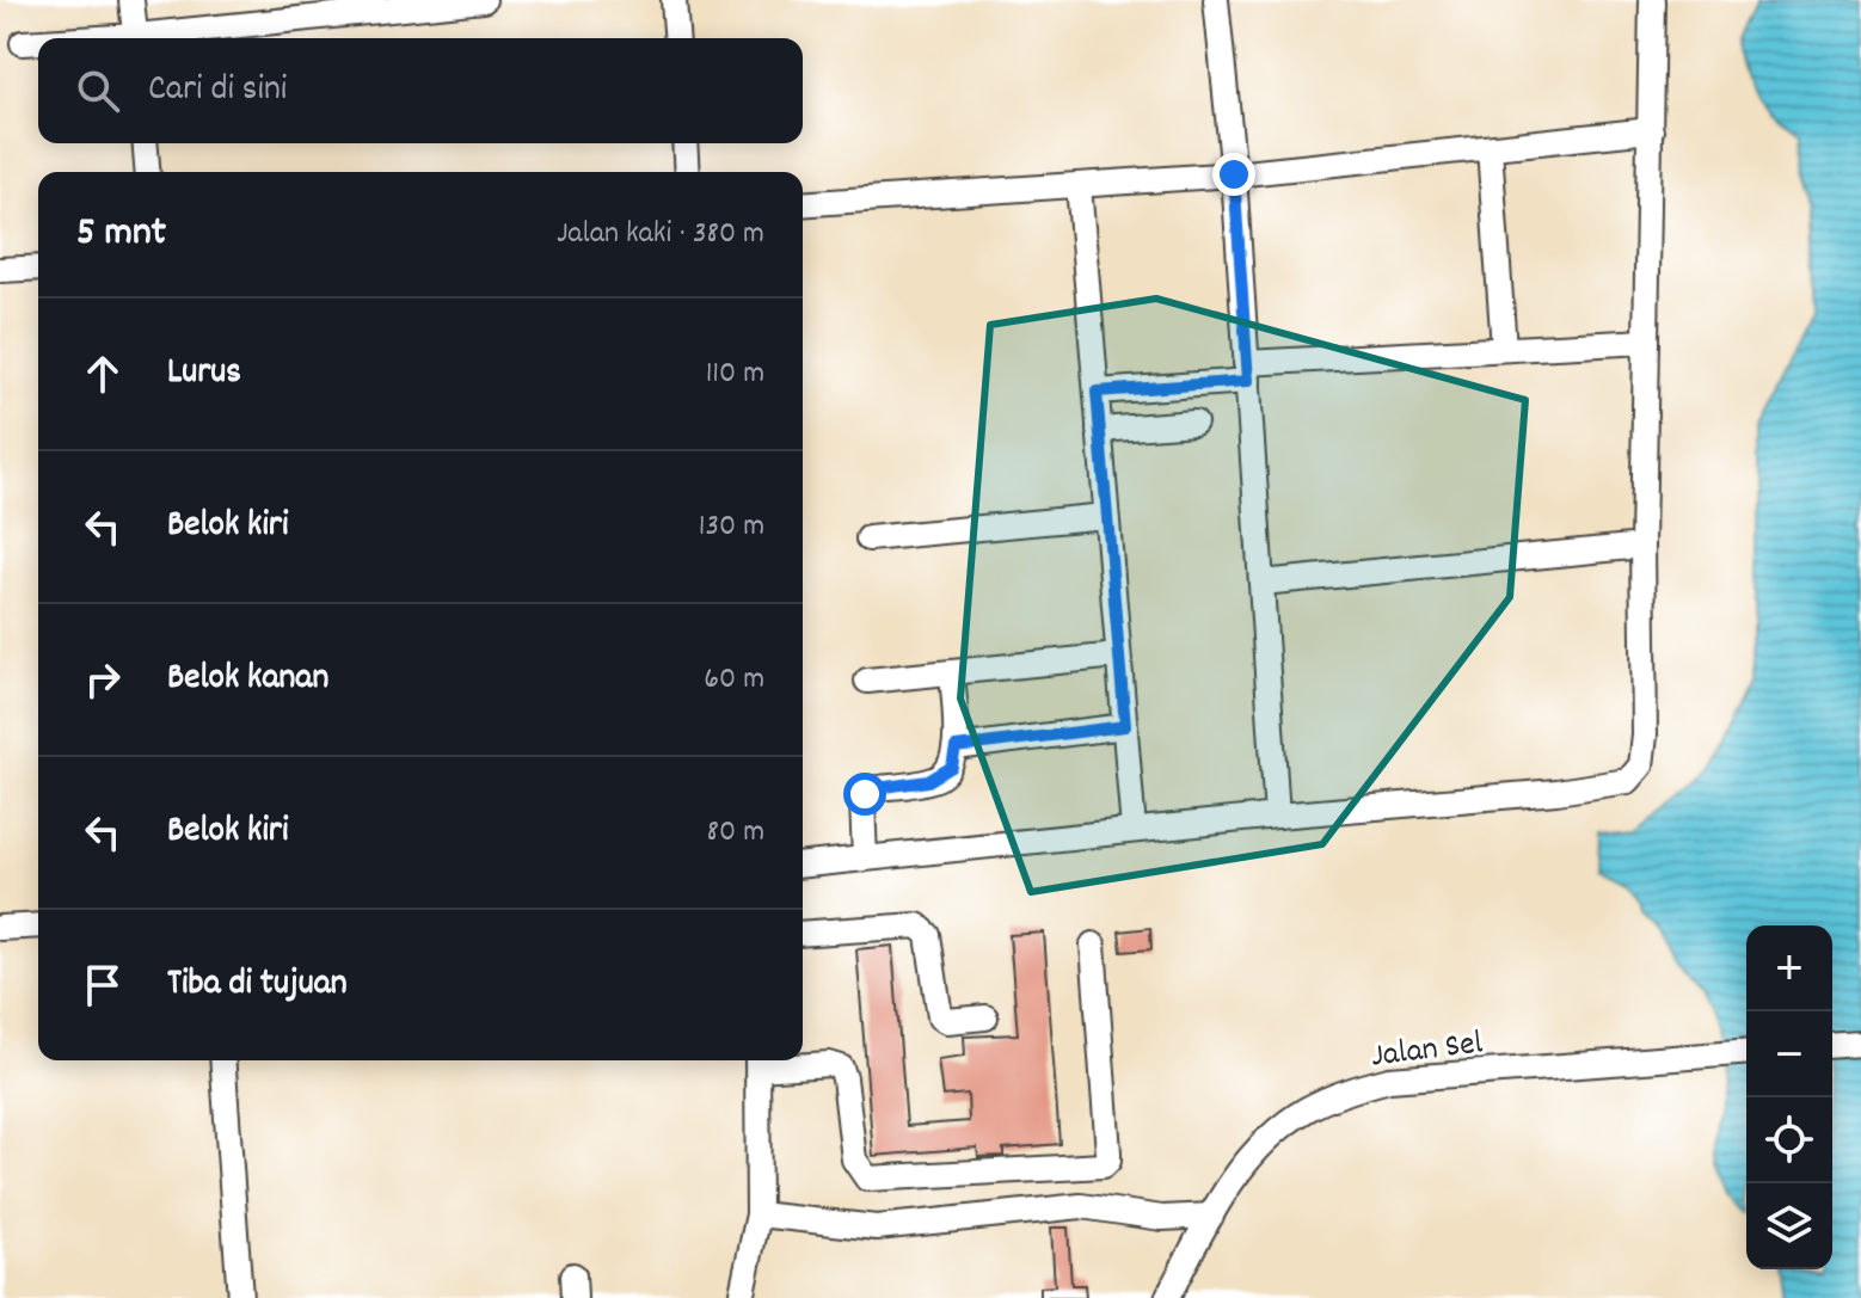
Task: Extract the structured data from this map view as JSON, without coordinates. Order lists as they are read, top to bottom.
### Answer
{
  "streets": {
    "street": ["Jalan Sel"]
  },
  "page": {
    "search": "Cari di sini",
    "heading": ["5 mnt", "Jalan kaki · 380 m"],
    "list": [
      ["Lurus", "110 m"],
      ["Belok kiri", "130 m"],
      ["Belok kanan", "60 m"],
      ["Belok kiri", "80 m"],
      "Tiba di tujuan"
    ],
    "map_buttons": ["+", "−"]
  }
}
